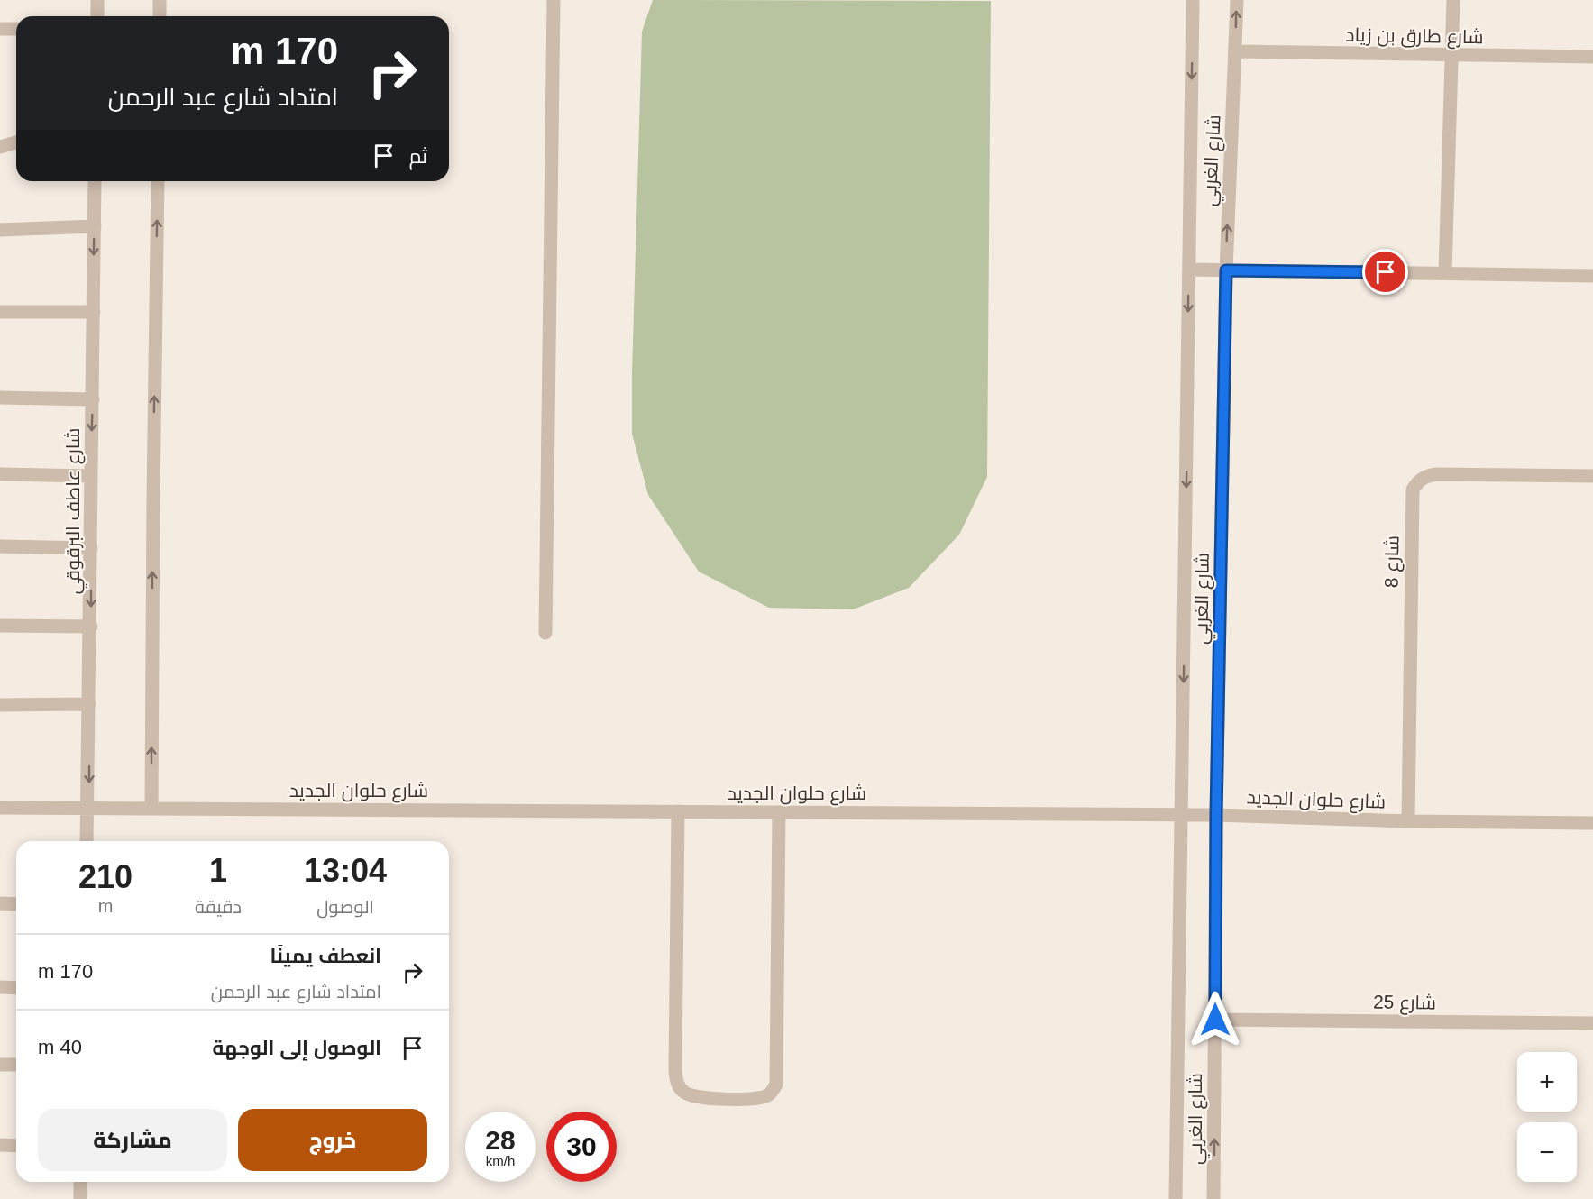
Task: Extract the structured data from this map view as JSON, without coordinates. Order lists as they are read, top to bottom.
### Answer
{
  "streets": {
    "street": [
      "شارع طارق بن زياد",
      "شارع الغربي",
      "شارع عاطف البرقوقي",
      "شارع 8",
      "شارع حلوان الجديد",
      "شارع 25"
    ]
  },
  "crossings": [
    ["شارع طارق بن زياد", "شارع الغربي"],
    ["شارع الغربي", "شارع حلوان الجديد"],
    ["شارع الغربي", "شارع 25"],
    ["شارع عاطف البرقوقي", "شارع حلوان الجديد"],
    ["شارع 8", "شارع حلوان الجديد"]
  ],
  "page": {
    "turn": ["170 m", "امتداد شارع عبد الرحمن"],
    "then": "ثم",
    "eta": [
      "13:04",
      "الوصول",
      "1",
      "دقيقة",
      "210",
      "m"
    ],
    "list": [
      {
        "name": "انعطف يمينًا",
        "note": "امتداد شارع عبد الرحمن",
        "value": "170 m"
      },
      {
        "name": "الوصول إلى الوجهة",
        "value": "40 m"
      }
    ],
    "map_buttons": ["+", "−"],
    "buttons": ["خروج", "مشاركة"],
    "speed": "28 km/h",
    "limit": "30"
  }
}
